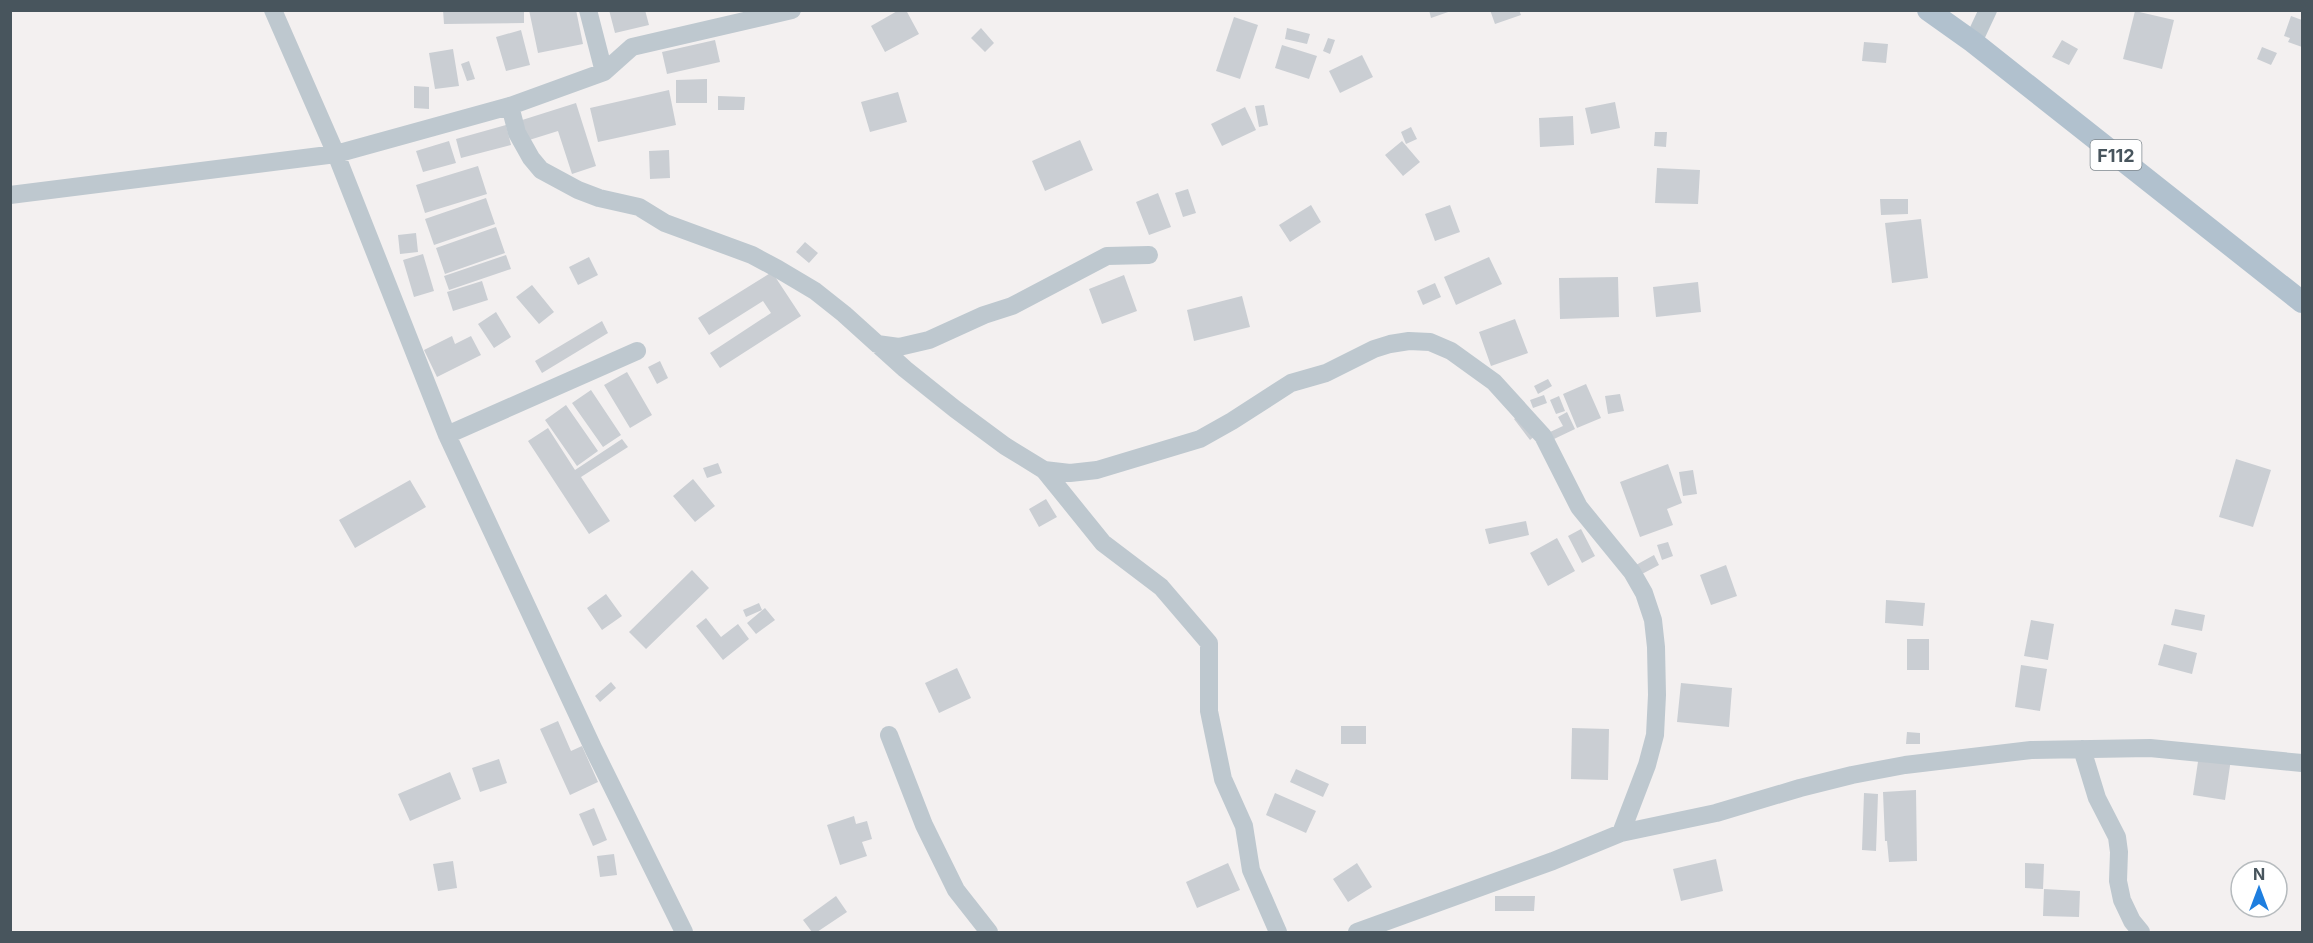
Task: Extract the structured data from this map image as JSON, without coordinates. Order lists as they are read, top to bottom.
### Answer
{
  "streets": {
    "main road": ["F112"]
  },
  "north": "top"
}
